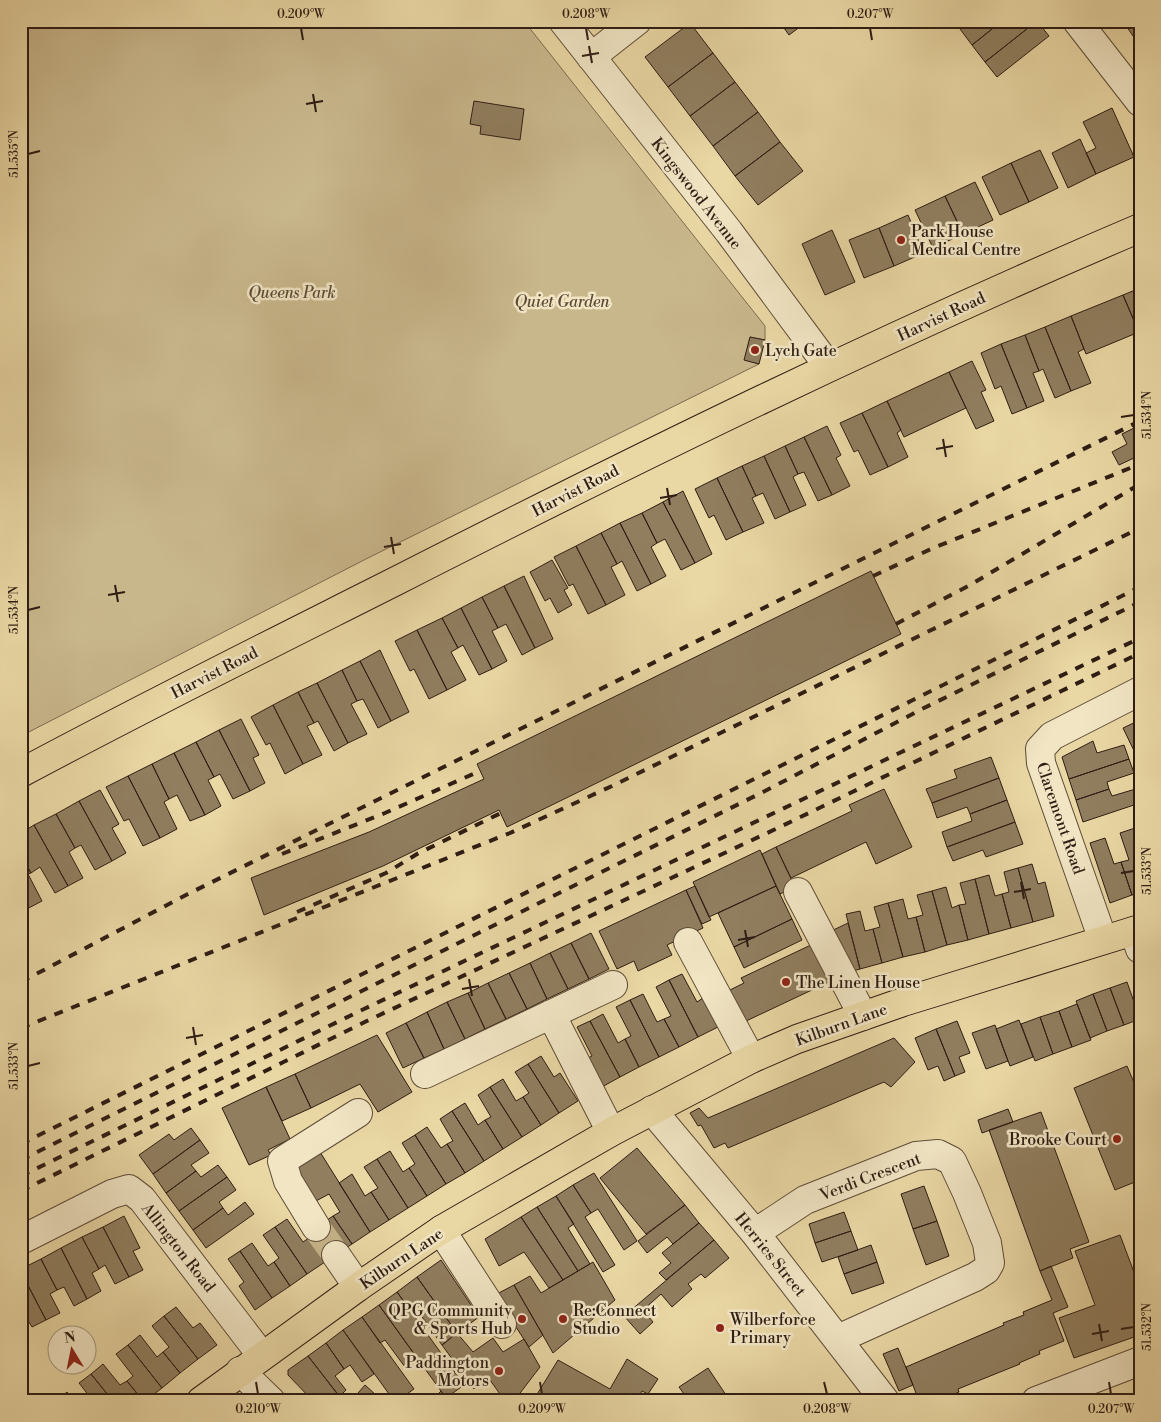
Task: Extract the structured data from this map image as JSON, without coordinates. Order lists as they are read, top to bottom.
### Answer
{
  "streets": {
    "main road": ["Harvist Road", "Kilburn Lane"],
    "street": [
      "Kingswood Avenue",
      "Claremont Road",
      "Verdi Crescent",
      "Allington Road",
      "Herries Street"
    ]
  },
  "crossings": [
    ["Kingswood Avenue", "Harvist Road"],
    ["Claremont Road", "Kilburn Lane"],
    ["Kilburn Lane", "Allington Road"],
    ["Kilburn Lane", "Herries Street"],
    ["Verdi Crescent", "Herries Street"]
  ],
  "parks": ["Queens Park", "Quiet Garden"],
  "places": [
    "Park House Medical Centre",
    "Lych Gate",
    "The Linen House",
    "Brooke Court",
    "QPG Community & Sports Hub",
    "Re:Connect Studio",
    "Wilberforce Primary",
    "Paddington Motors"
  ],
  "north": "top",
  "coordinates": [
    "0.209°W",
    "0.208°W",
    "0.207°W",
    "51.535°N",
    "51.534°N",
    "51.533°N",
    "51.532°N",
    "0.210°W"
  ]
}
